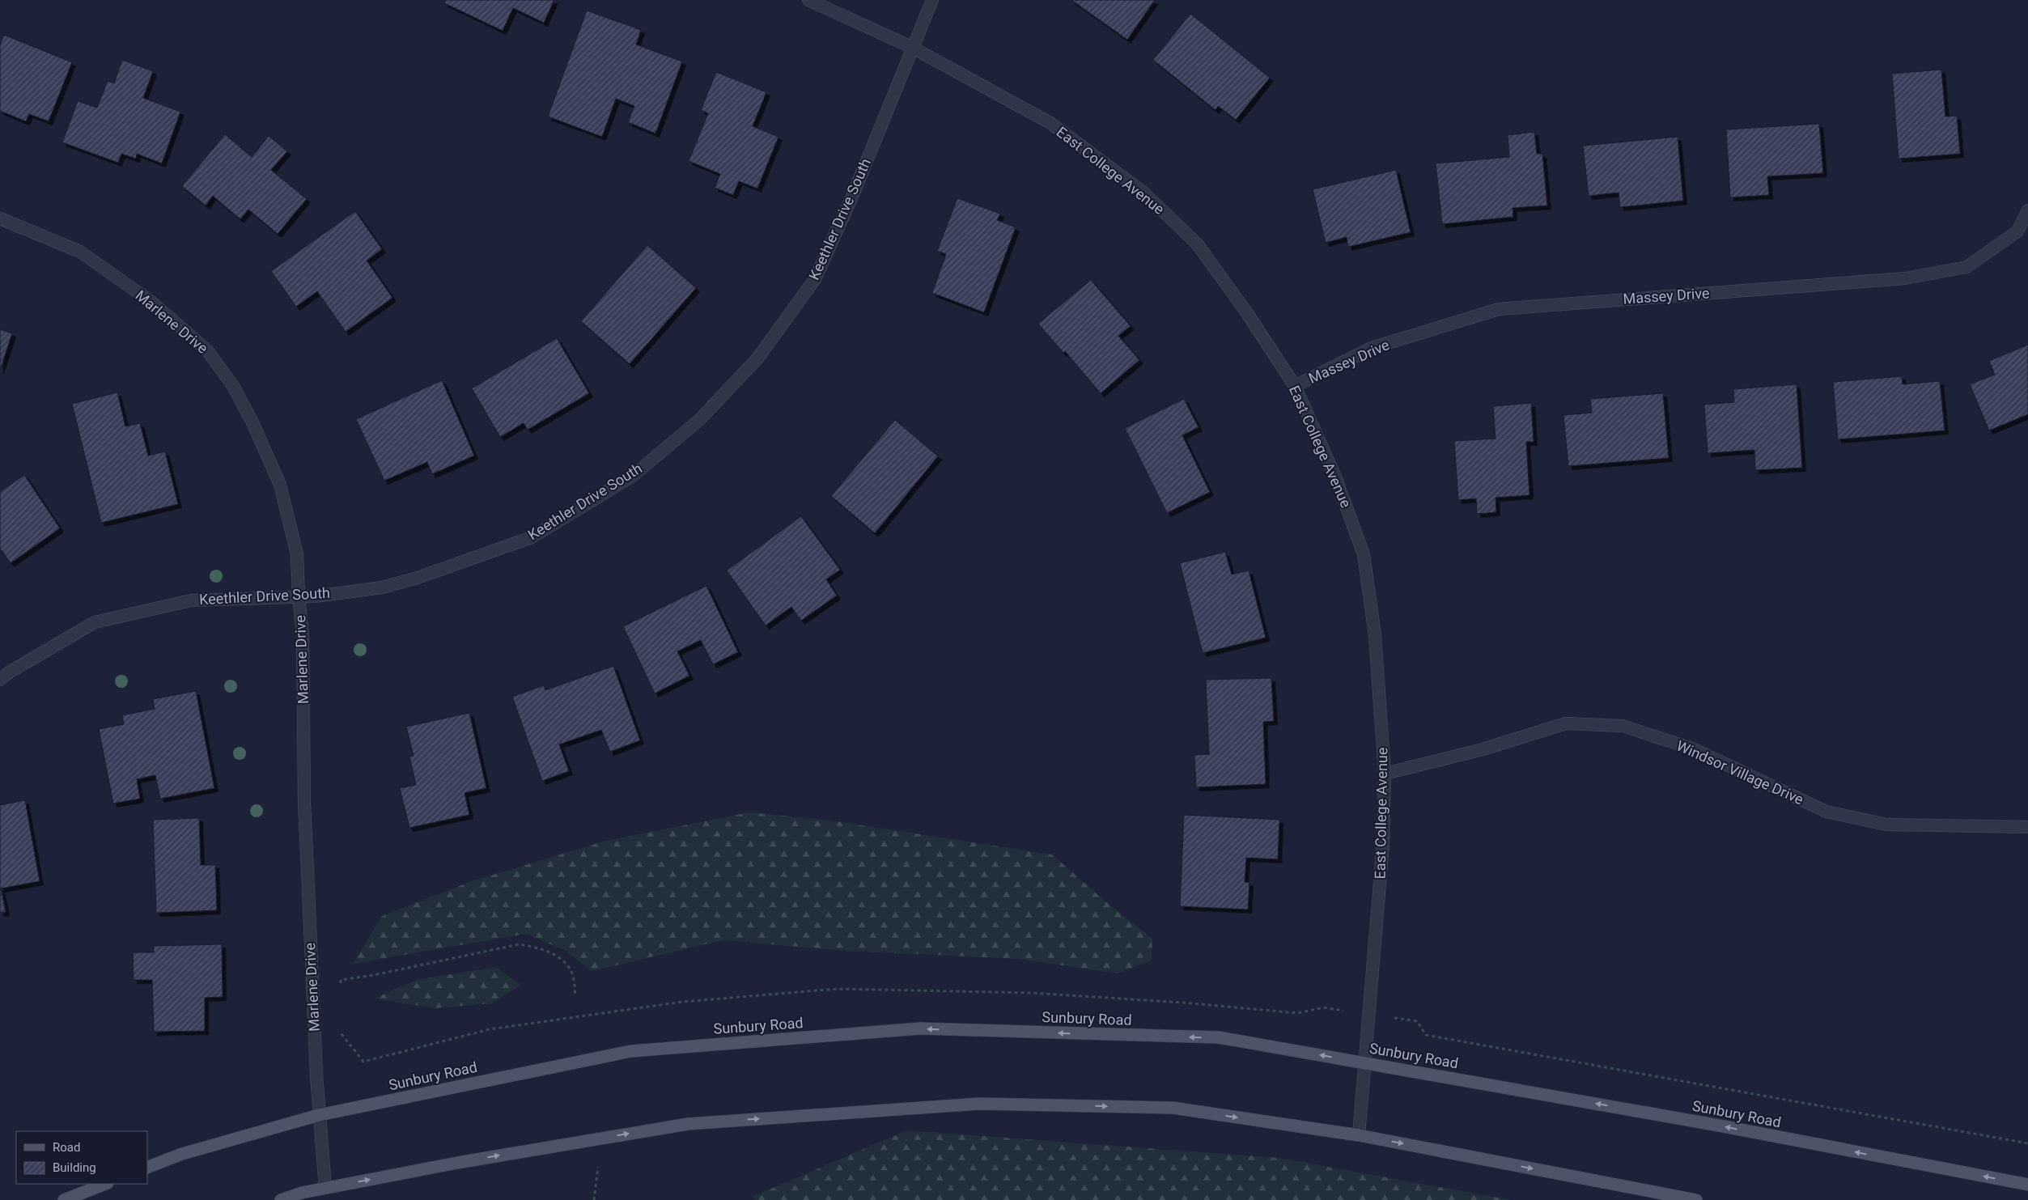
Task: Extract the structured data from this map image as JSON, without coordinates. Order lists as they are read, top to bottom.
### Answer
{
  "streets": {
    "main road": ["Sunbury Road"],
    "street": [
      "East College Avenue",
      "Keethler Drive South",
      "Massey Drive",
      "Marlene Drive",
      "Windsor Village Drive"
    ]
  },
  "crossings": [
    ["East College Avenue", "Keethler Drive South"],
    ["East College Avenue", "Massey Drive"],
    ["East College Avenue", "Windsor Village Drive"],
    ["East College Avenue", "Sunbury Road"],
    ["Keethler Drive South", "Marlene Drive"],
    ["Marlene Drive", "Sunbury Road"]
  ],
  "legend": ["Road", "Building"]
}
